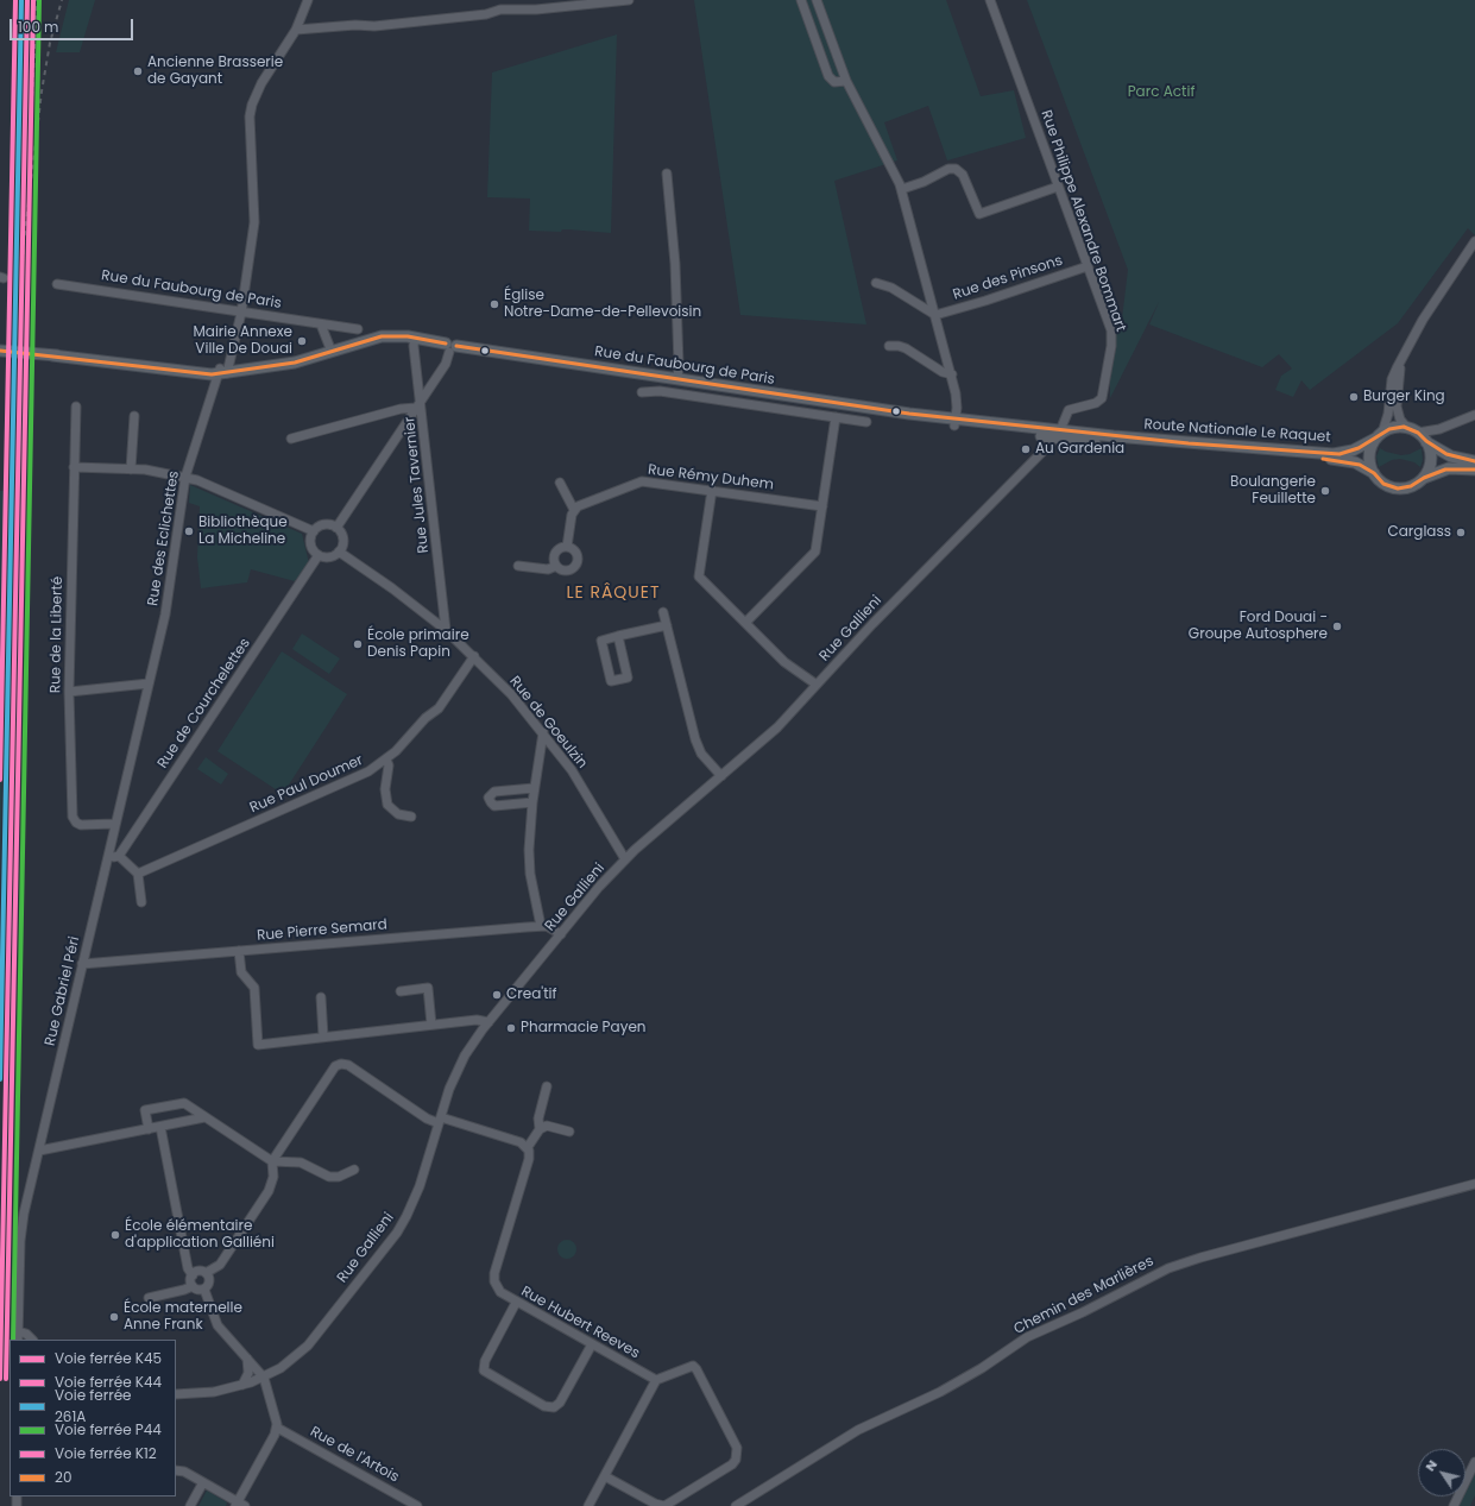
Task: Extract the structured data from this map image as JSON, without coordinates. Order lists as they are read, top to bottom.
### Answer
{
  "streets": {
    "main road": ["Rue du Faubourg de Paris", "Route Nationale Le Raquet"],
    "street": [
      "Rue Philippe Alexandre Bommart",
      "Rue des Pinsons",
      "Rue Rémy Duhem",
      "Rue Jules Tavernier",
      "Rue des Eclichettes",
      "Rue Gallieni",
      "Rue de la Liberté",
      "Rue de Courchelettes",
      "Rue de Goeulzin",
      "Rue Paul Doumer",
      "Rue Pierre Semard",
      "Rue Gabriel Péri",
      "Chemin des Marlières",
      "Rue Hubert Reeves",
      "Rue de l'Artois"
    ]
  },
  "crossings": [
    ["Rue Philippe Alexandre Bommart", "Rue des Pinsons"],
    ["Rue Philippe Alexandre Bommart", "Rue du Faubourg de Paris"],
    ["Rue Philippe Alexandre Bommart", "Route Nationale Le Raquet"],
    ["Rue Philippe Alexandre Bommart", "Rue Gallieni"],
    ["Rue du Faubourg de Paris", "Route Nationale Le Raquet"],
    ["Rue du Faubourg de Paris", "Rue Jules Tavernier"],
    ["Rue du Faubourg de Paris", "Rue des Eclichettes"],
    ["Rue du Faubourg de Paris", "Rue Gallieni"],
    ["Route Nationale Le Raquet", "Rue Gallieni"],
    ["Rue Jules Tavernier", "Rue de Goeulzin"],
    ["Rue des Eclichettes", "Rue Gabriel Péri"],
    ["Rue Gallieni", "Rue de Goeulzin"],
    ["Rue Gallieni", "Rue Pierre Semard"],
    ["Rue de la Liberté", "Rue Gabriel Péri"],
    ["Rue de Courchelettes", "Rue de Goeulzin"],
    ["Rue de Goeulzin", "Rue Paul Doumer"],
    ["Rue Pierre Semard", "Rue Gabriel Péri"]
  ],
  "districts": ["LE RÂQUET"],
  "parks": ["Parc Actif"],
  "places": [
    "Ancienne Brasserie de Gayant",
    "Église Notre-Dame-de-Pellevoisin",
    "Mairie Annexe Ville De Douai",
    "Burger King",
    "Au Gardenia",
    "Boulangerie Feuillette",
    "Bibliothèque La Micheline",
    "Carglass",
    "Ford Douai - Groupe Autosphere",
    "École primaire Denis Papin",
    "Crea'tif",
    "Pharmacie Payen",
    "École élémentaire d'application Galliéni",
    "École maternelle Anne Frank"
  ],
  "lines": [
    "rail line K45",
    "rail line K44",
    "rail line 261A",
    "rail line P44",
    "rail line K12",
    "transit line 20"
  ],
  "legend": [
    "Voie ferrée K45",
    "Voie ferrée K44",
    "Voie ferrée 261A",
    "Voie ferrée P44",
    "Voie ferrée K12",
    "20"
  ],
  "scale_bar": "100 m",
  "north": "top left"
}
